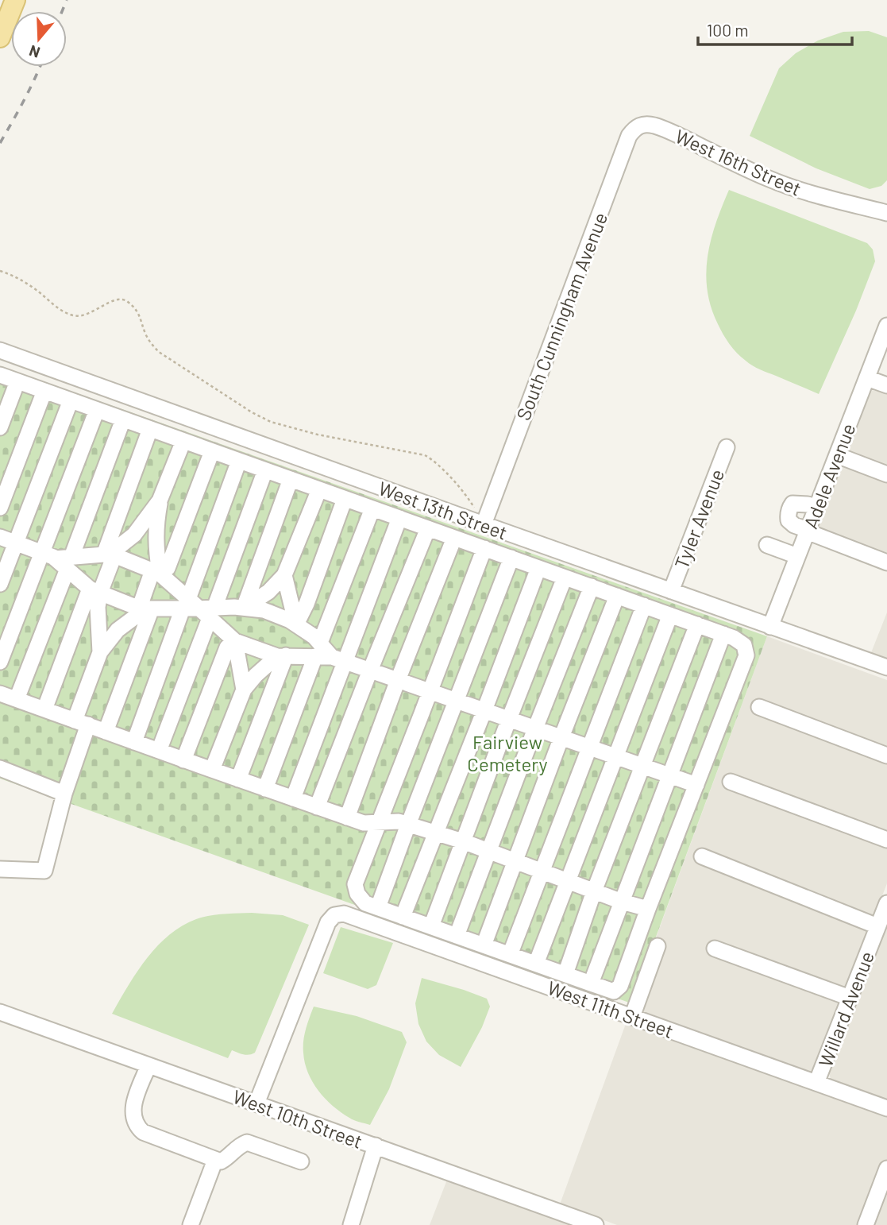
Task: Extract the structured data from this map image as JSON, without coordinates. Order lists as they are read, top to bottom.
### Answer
{
  "streets": {
    "street": [
      "West 16th Street",
      "South Cunningham Avenue",
      "Adele Avenue",
      "West 13th Street",
      "Tyler Avenue",
      "West 11th Street",
      "Willard Avenue",
      "West 10th Street"
    ]
  },
  "crossings": [
    ["West 16th Street", "South Cunningham Avenue"],
    ["South Cunningham Avenue", "West 13th Street"],
    ["Adele Avenue", "West 13th Street"],
    ["West 13th Street", "Tyler Avenue"],
    ["West 11th Street", "Willard Avenue"],
    ["West 11th Street", "West 10th Street"]
  ],
  "parks": ["Fairview Cemetery"],
  "scale_bar": "100 m",
  "north": "bottom"
}
